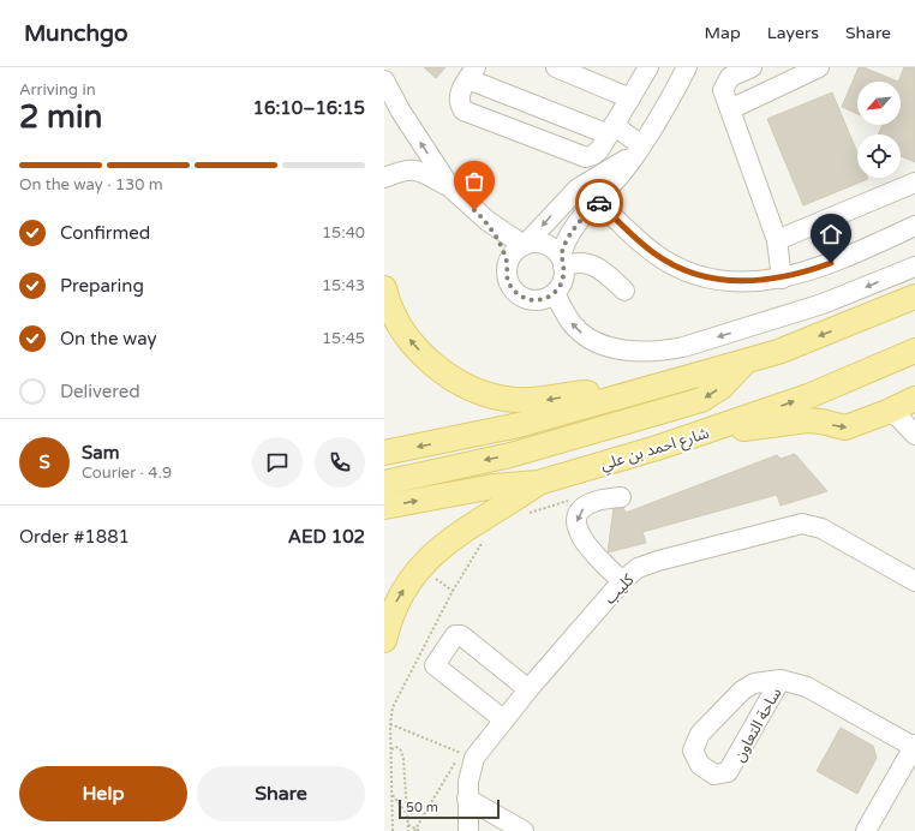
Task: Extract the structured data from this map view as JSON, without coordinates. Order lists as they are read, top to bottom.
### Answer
{
  "streets": {
    "main road": ["شارع احمد بن علي"],
    "street": ["كليب", "ساحة التعاون"]
  },
  "scale_bar": "50 m",
  "north": "bottom left",
  "page": {
    "header": "Munchgo",
    "nav": ["Map", "Layers", "Share"],
    "heading": ["2 min", "Arriving in", "16:10–16:15"],
    "panel": [
      "Sam",
      "Courier · 4.9",
      "Order #1881",
      "AED 102"
    ],
    "bar": "On the way · 130 m",
    "list": [
      ["Confirmed", "15:40"],
      ["Preparing", "15:43"],
      ["On the way", "15:45"],
      "Delivered"
    ],
    "round": "S",
    "buttons": ["Help", "Share"],
    "scale": "50 m"
  }
}
